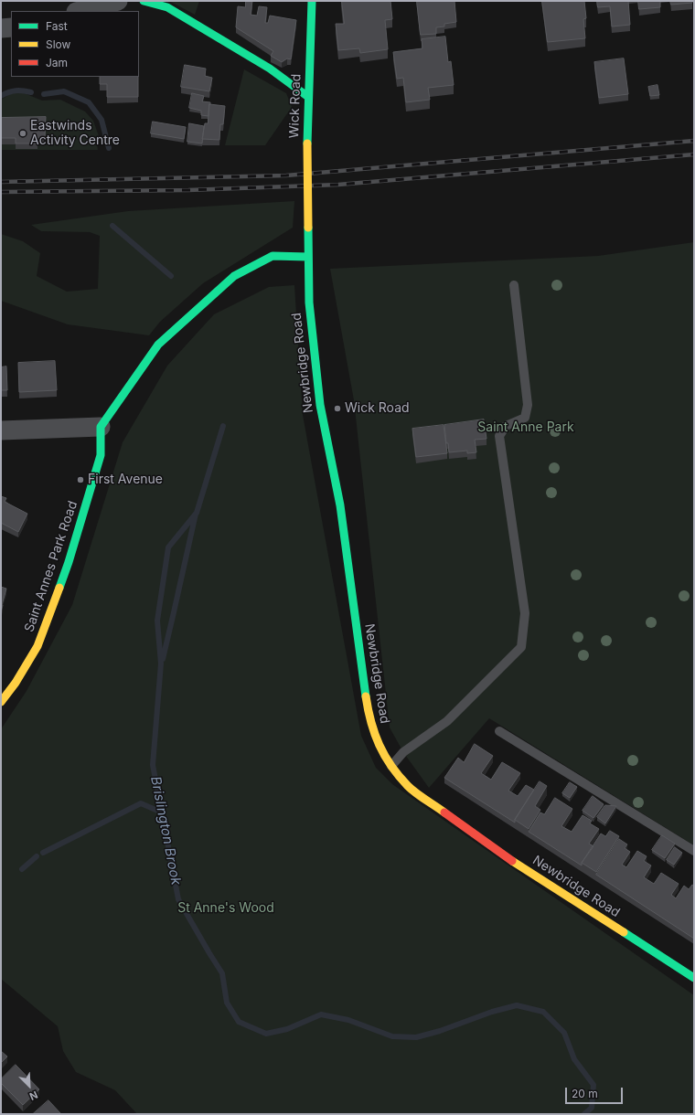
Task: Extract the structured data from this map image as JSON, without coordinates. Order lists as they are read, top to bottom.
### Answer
{
  "streets": {
    "street": ["Wick Road", "Newbridge Road", "Saint Annes Park Road"]
  },
  "crossings": [
    ["Wick Road", "Newbridge Road"]
  ],
  "water": ["Brislington Brook"],
  "parks": ["Saint Anne Park", "St Anne's Wood"],
  "places": ["Eastwinds Activity Centre", "Wick Road", "First Avenue"],
  "legend": ["Fast", "Slow", "Jam"],
  "scale_bar": "20 m",
  "north": "bottom right"
}
